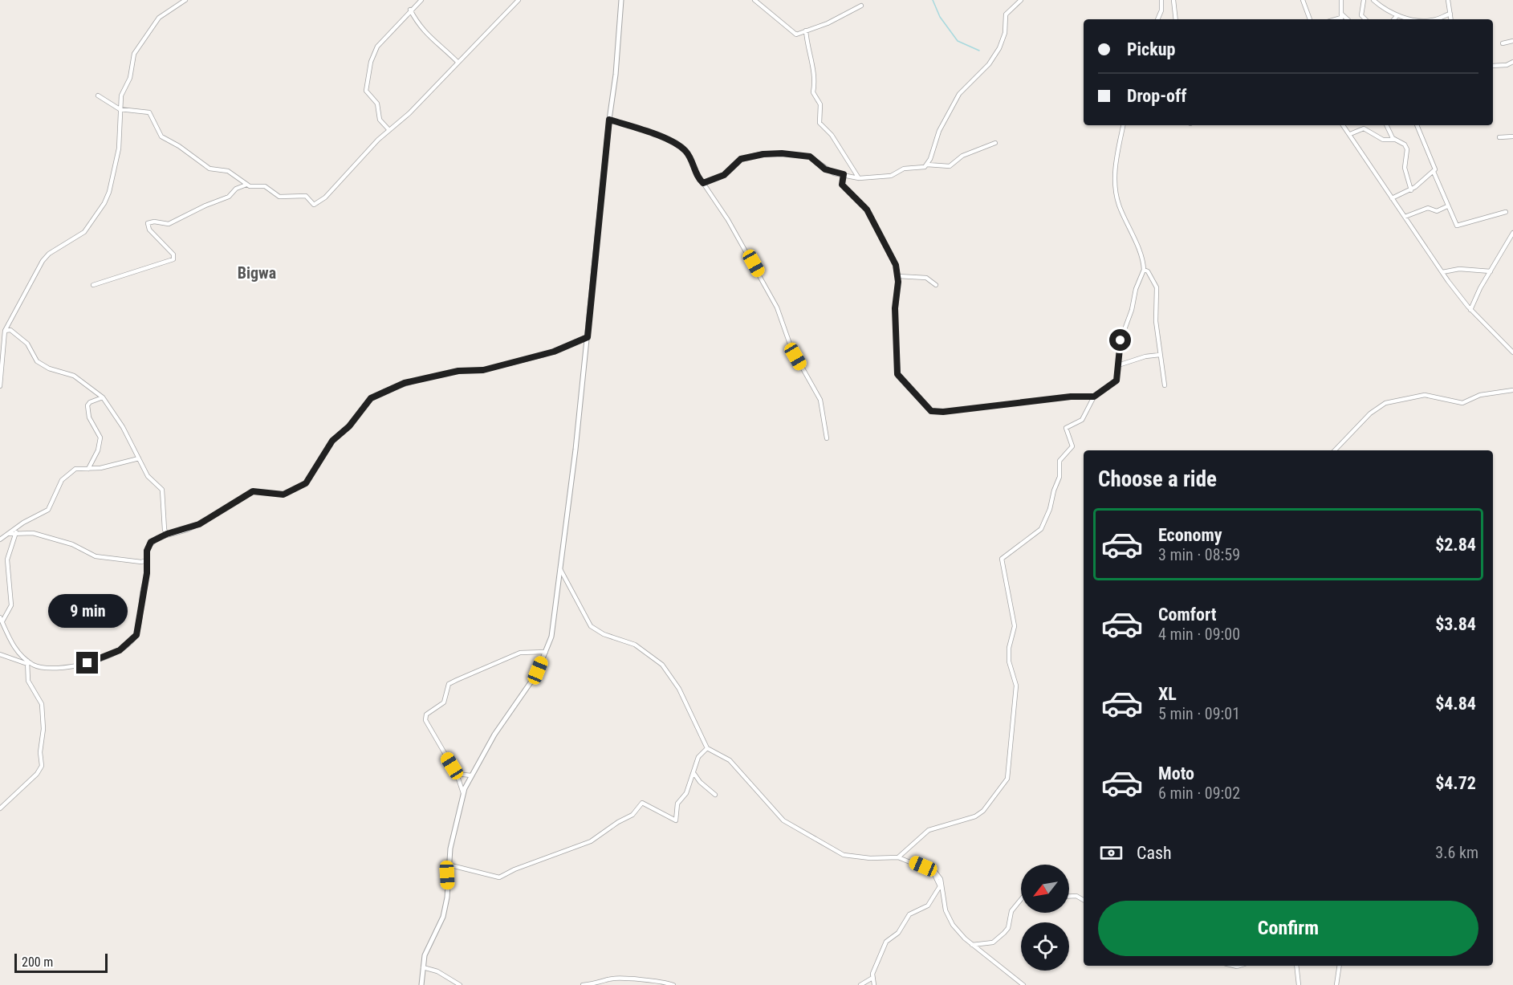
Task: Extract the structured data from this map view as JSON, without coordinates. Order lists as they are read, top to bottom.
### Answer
{
  "districts": ["Bigwa"],
  "scale_bar": "200 m",
  "north": "bottom left",
  "page": {
    "banner": ["Pickup", "Drop-off"],
    "heading": "Choose a ride",
    "list": [
      {
        "name": "Economy",
        "note": "3 min · 08:59",
        "value": "$2.84"
      },
      {
        "name": "Comfort",
        "note": "4 min · 09:00",
        "value": "$3.84"
      },
      {
        "name": "XL",
        "note": "5 min · 09:01",
        "value": "$4.84"
      },
      {
        "name": "Moto",
        "note": "6 min · 09:02",
        "value": "$4.72"
      }
    ],
    "bubble": "9 min",
    "pay": ["Cash", "3.6 km"],
    "buttons": "Confirm",
    "scale": "200 m"
  }
}
